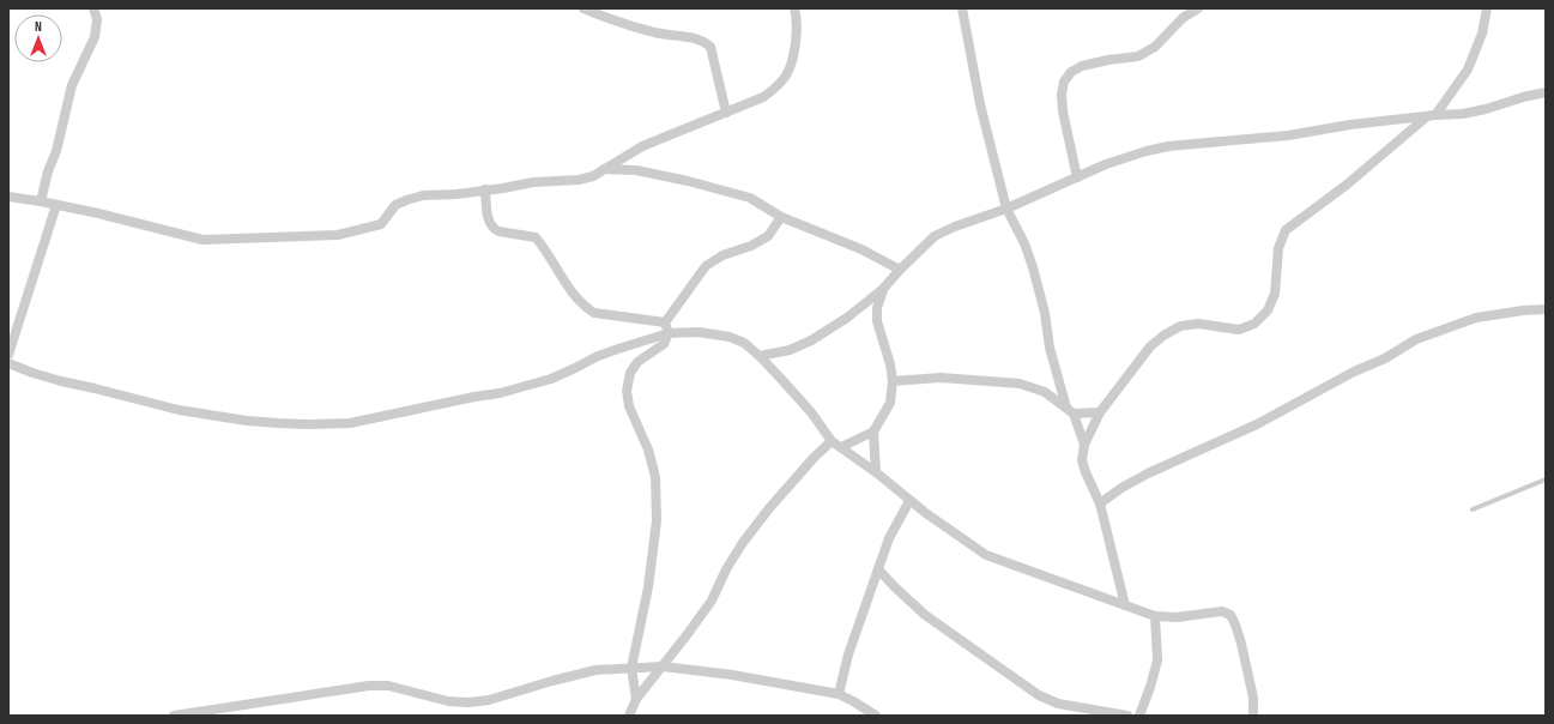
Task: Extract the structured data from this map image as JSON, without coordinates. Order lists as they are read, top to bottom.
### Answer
{
  "north": "top"
}
